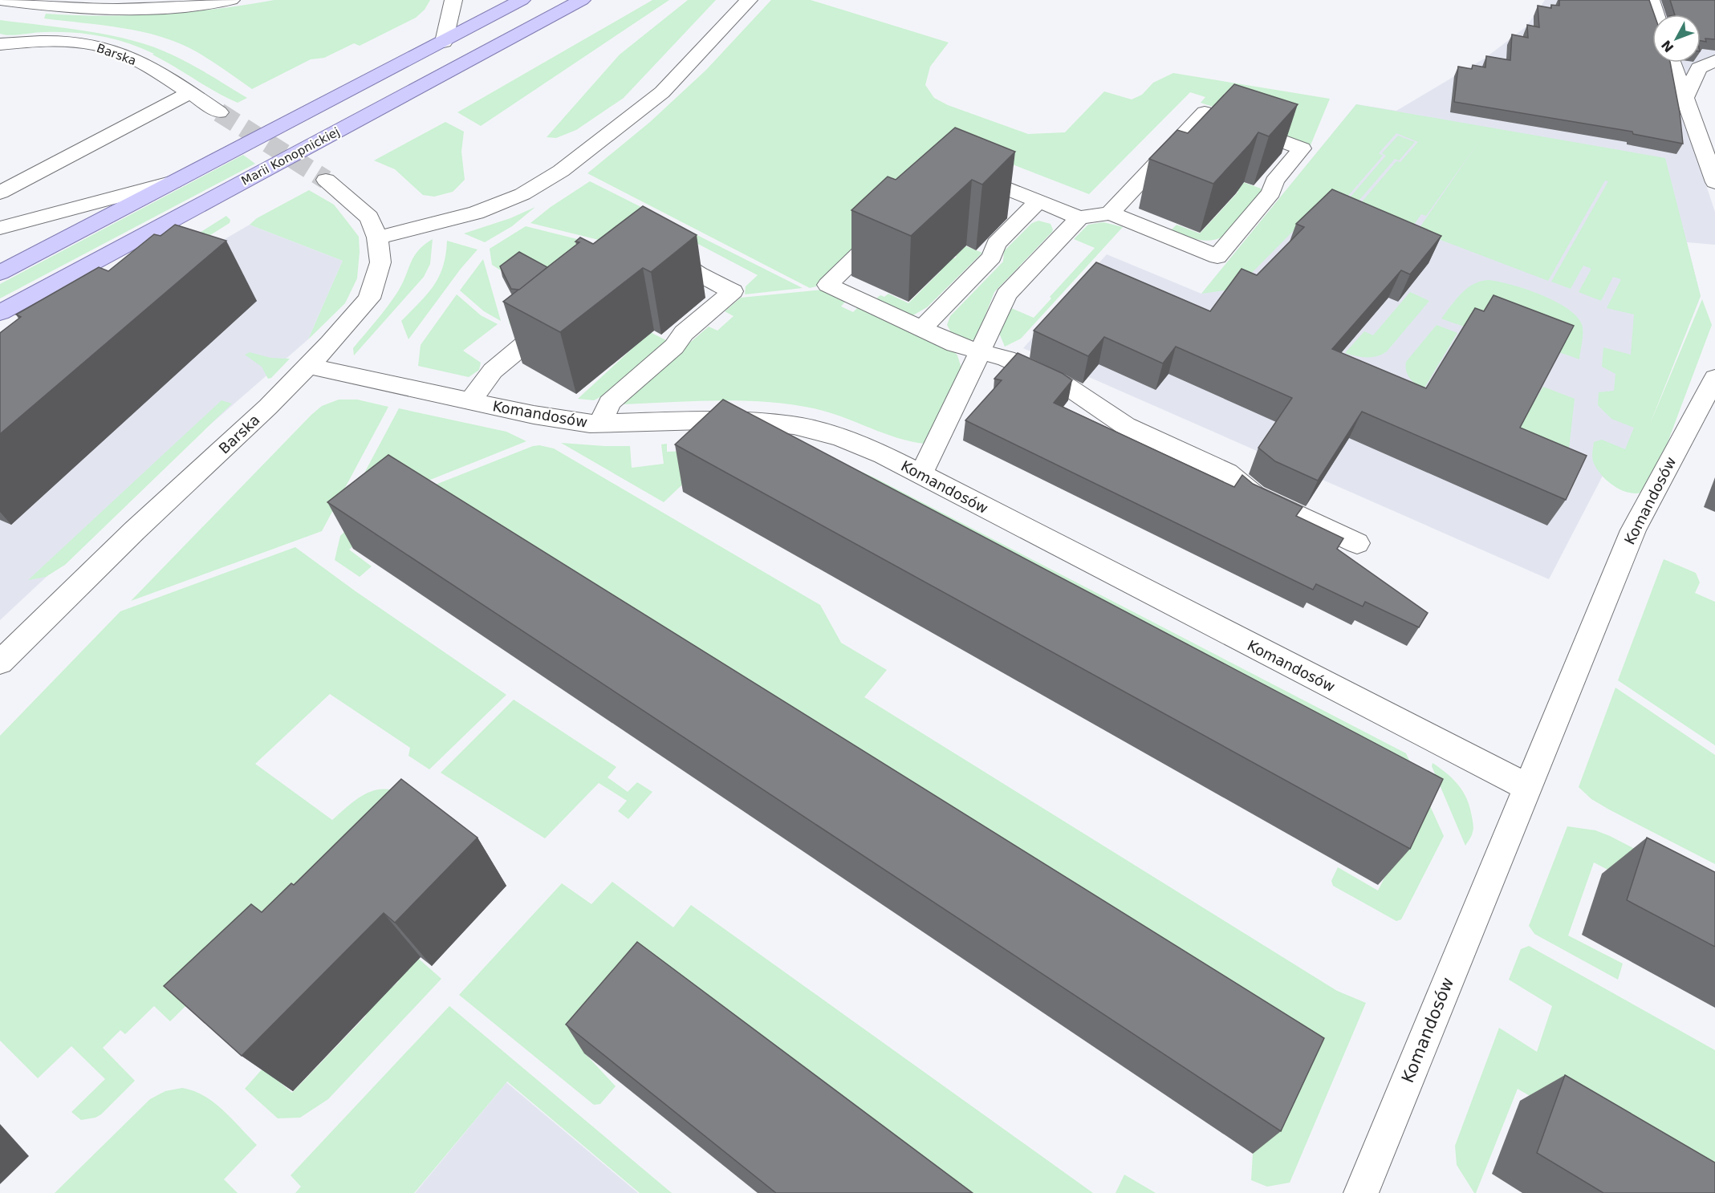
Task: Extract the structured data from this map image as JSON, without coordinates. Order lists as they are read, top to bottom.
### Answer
{
  "streets": {
    "main road": ["Marii Konopnickiej"],
    "street": ["Barska", "Komandosów"]
  },
  "crossings": [
    ["Barska", "Komandosów"]
  ],
  "north": "bottom left"
}
